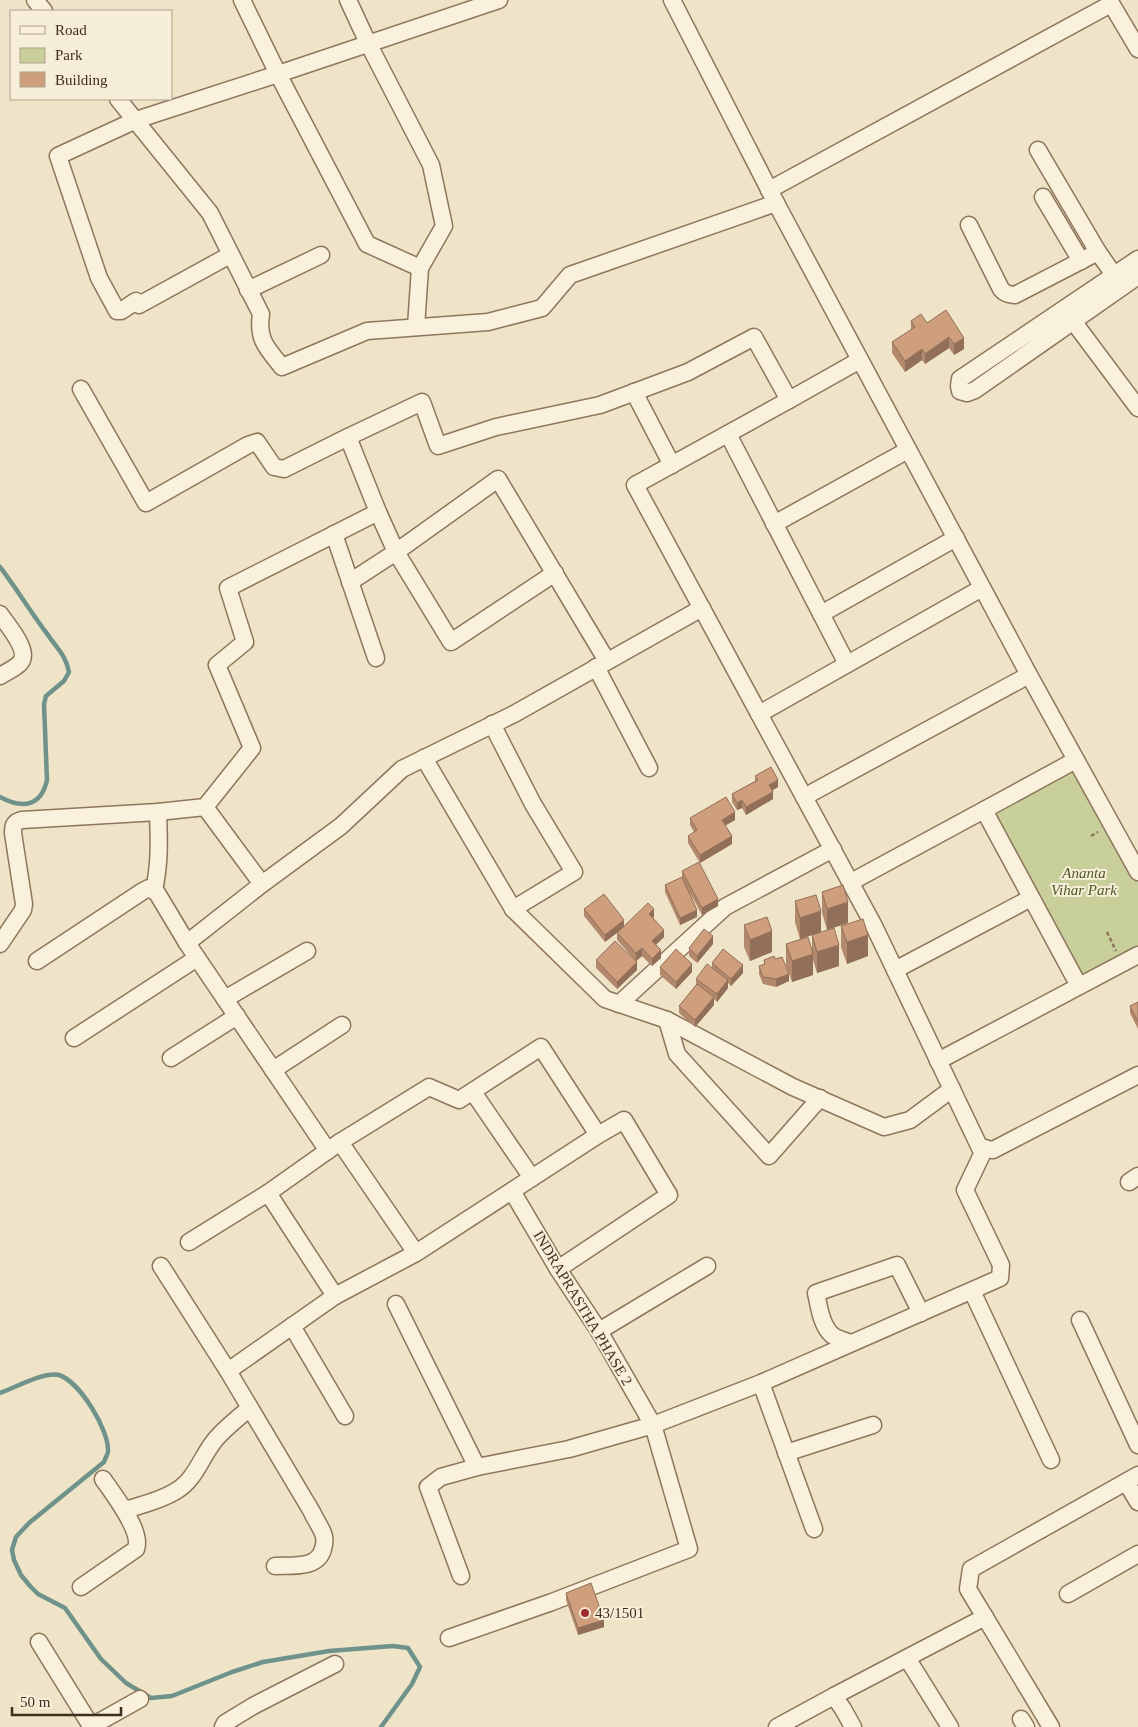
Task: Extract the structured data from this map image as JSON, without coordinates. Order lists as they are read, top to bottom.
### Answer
{
  "streets": {
    "street": ["INDRAPRASTHA PHASE 2"]
  },
  "parks": ["Ananta Vihar Park"],
  "places": ["43/1501"],
  "legend": ["Road", "Park", "Building"],
  "scale_bar": "50 m"
}
